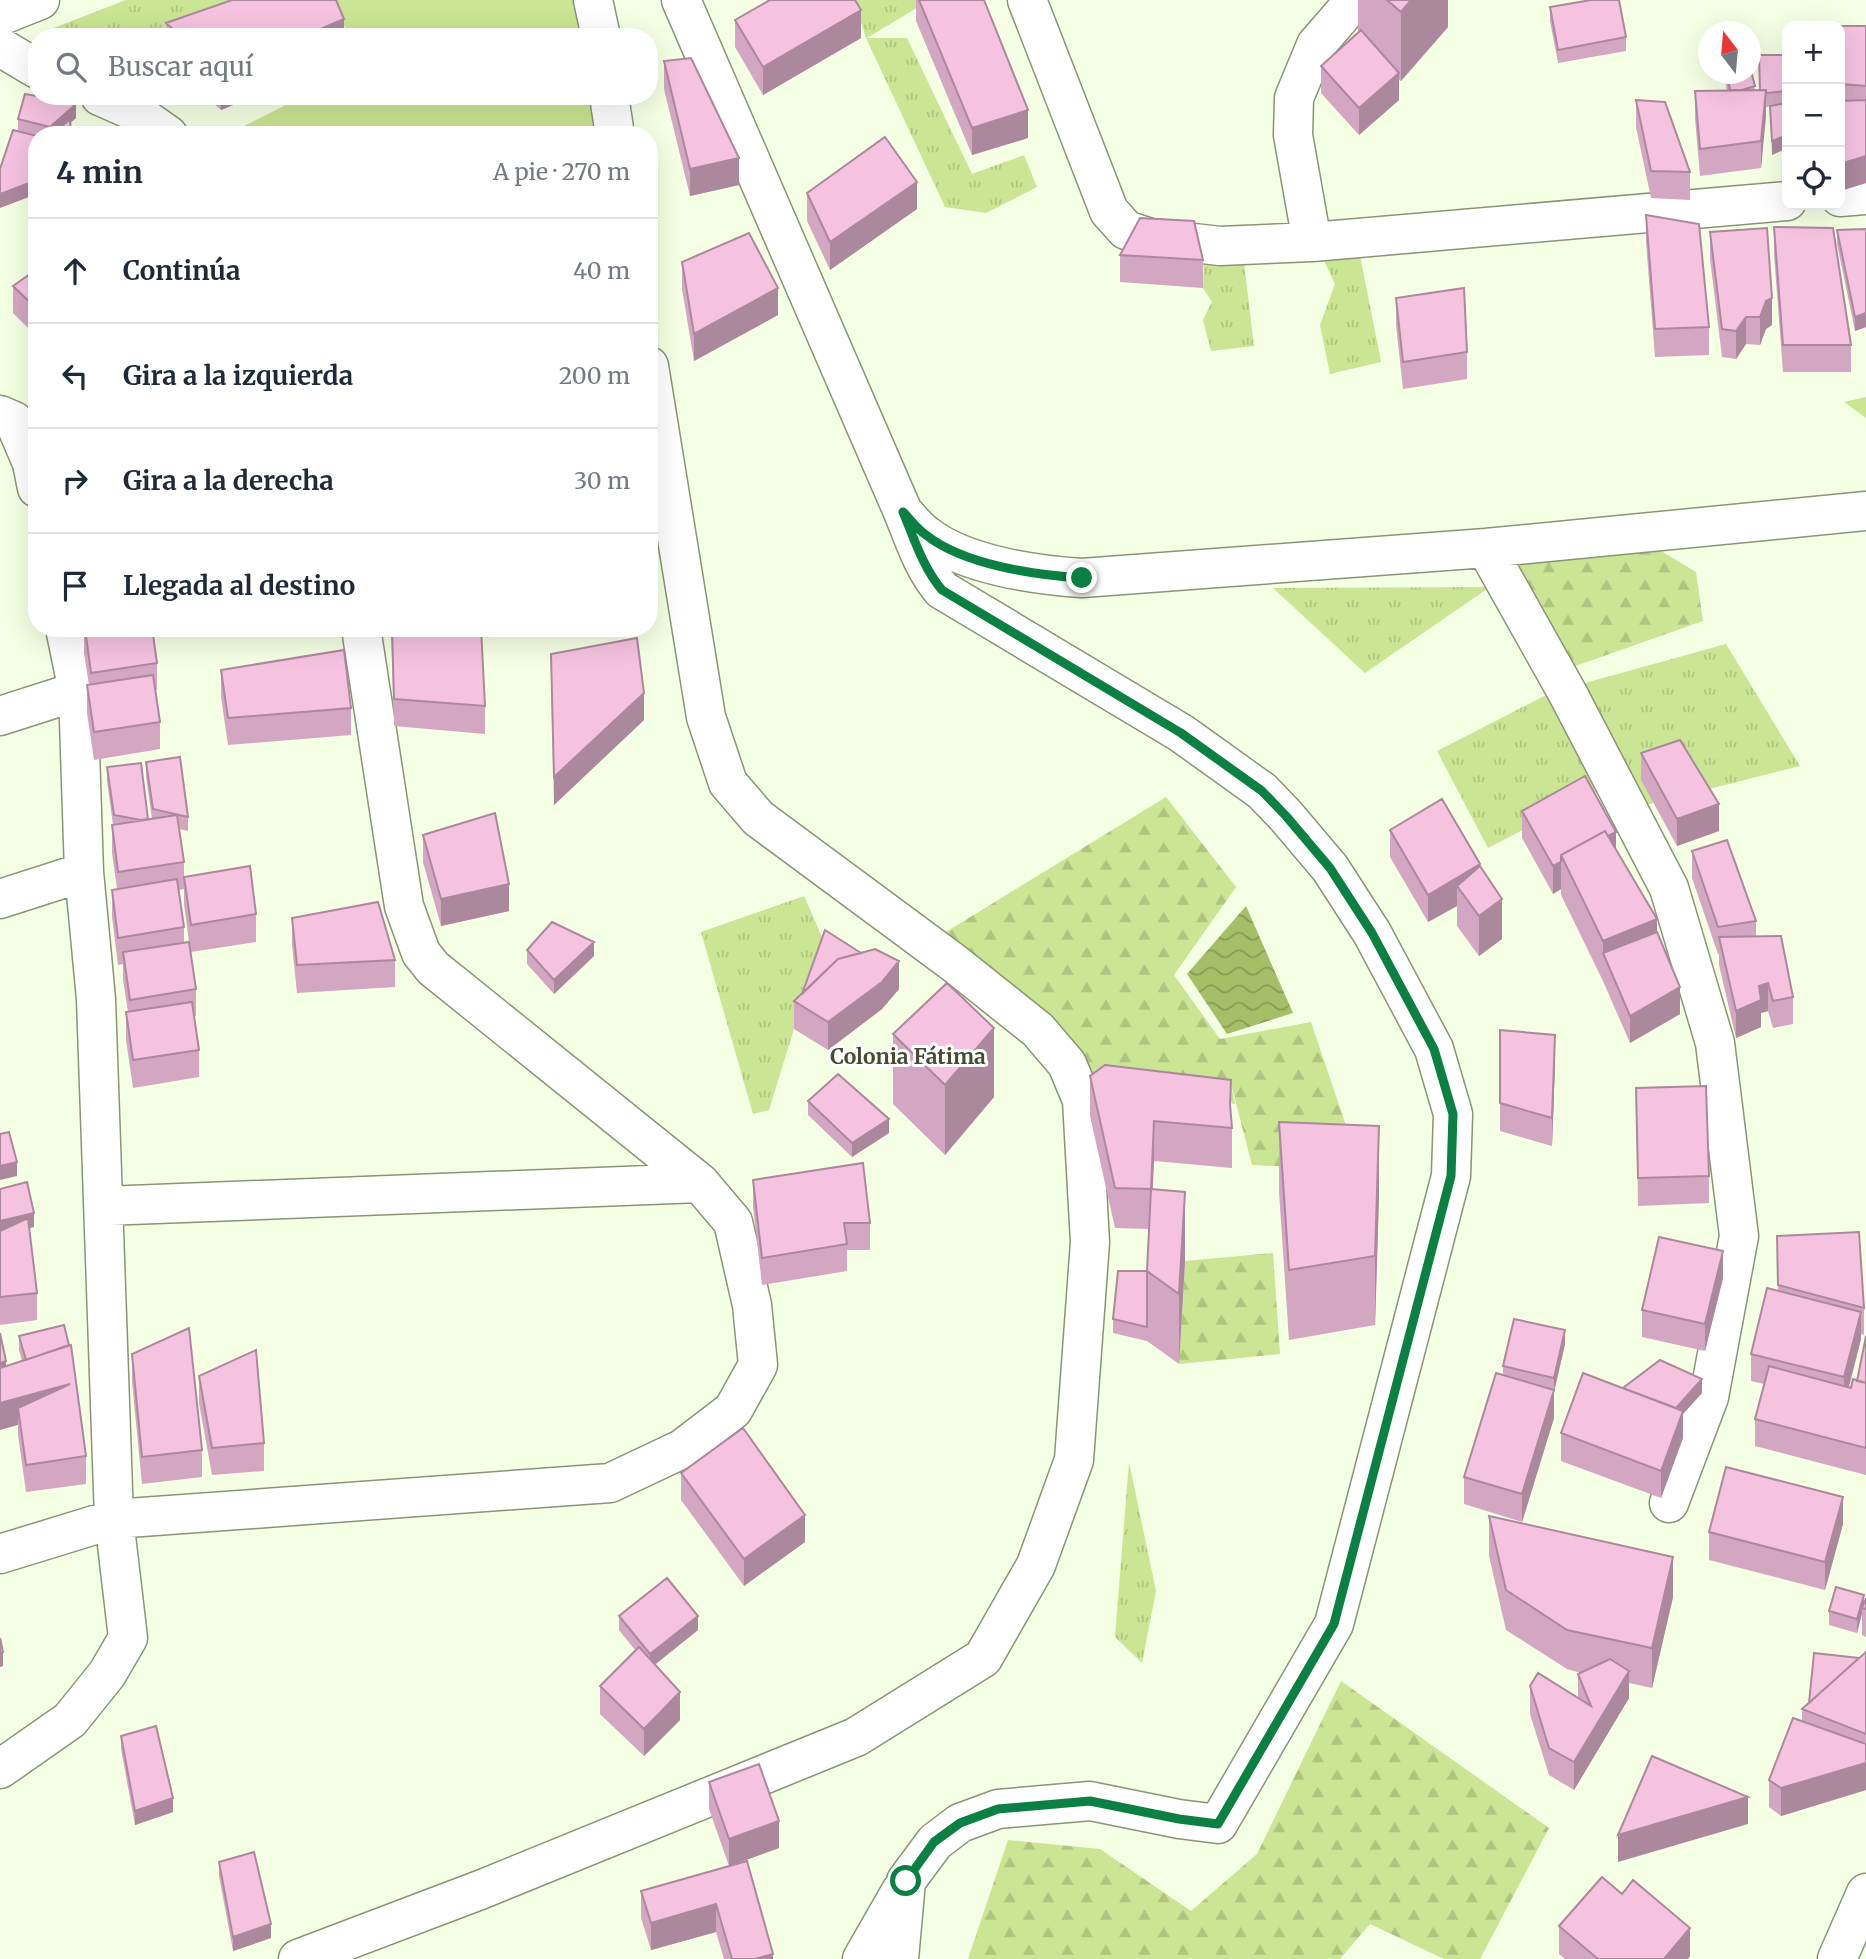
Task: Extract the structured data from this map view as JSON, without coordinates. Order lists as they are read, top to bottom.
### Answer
{
  "districts": ["Colonia Fátima"],
  "north": "top",
  "page": {
    "map_buttons": ["+", "−"],
    "search": "Buscar aquí",
    "heading": ["4 min", "A pie · 270 m"],
    "list": [
      ["Continúa", "40 m"],
      ["Gira a la izquierda", "200 m"],
      ["Gira a la derecha", "30 m"],
      "Llegada al destino"
    ]
  }
}
